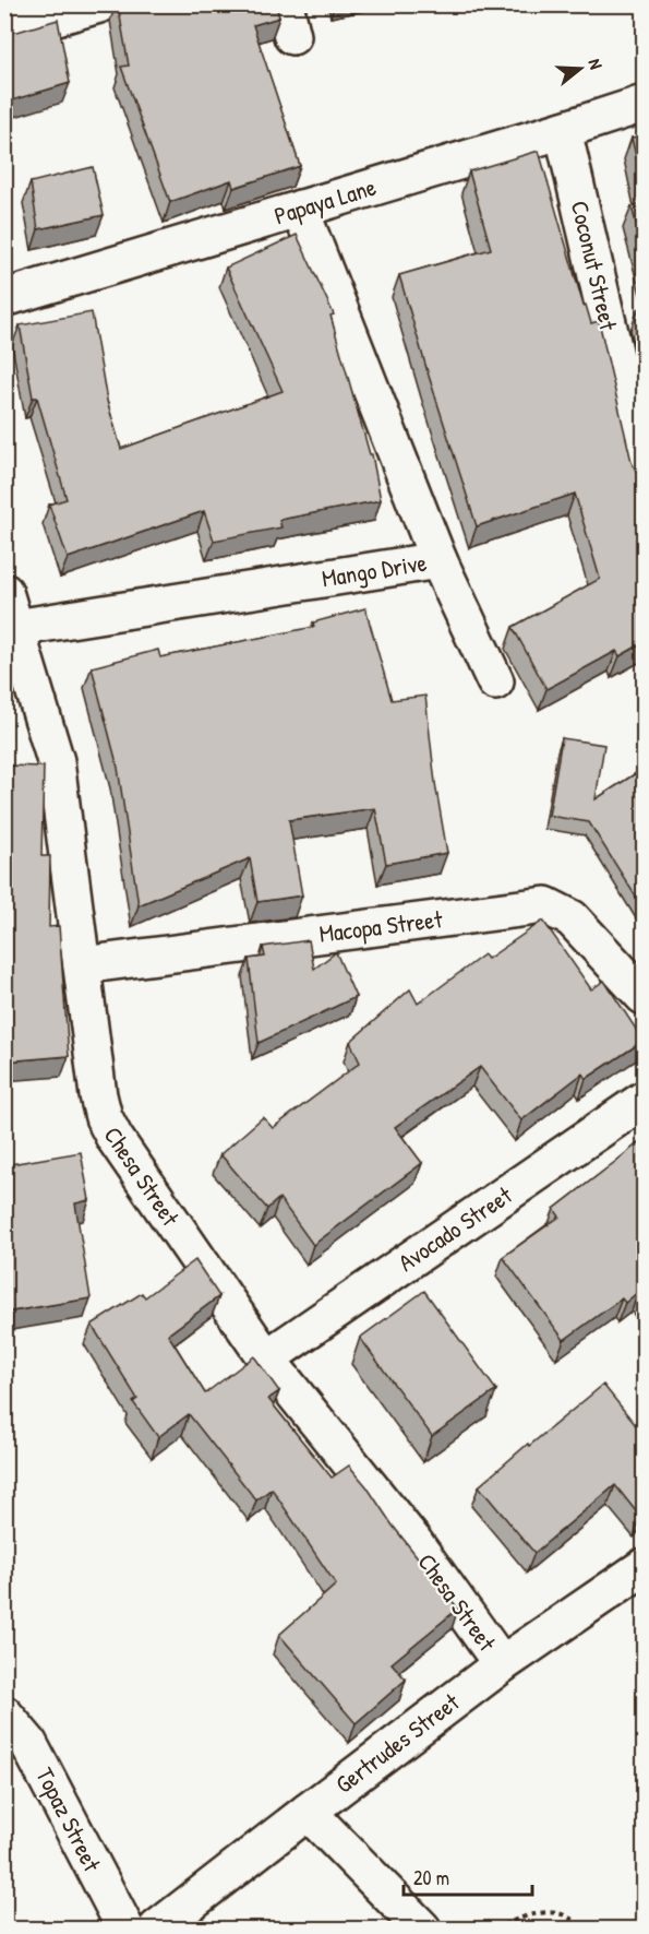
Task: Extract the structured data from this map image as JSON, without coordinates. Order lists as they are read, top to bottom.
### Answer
{
  "streets": {
    "street": [
      "Papaya Lane",
      "Coconut Street",
      "Mango Drive",
      "Macopa Street",
      "Chesa Street",
      "Avocado Street",
      "Gertrudes Street",
      "Topaz Street"
    ]
  },
  "crossings": [
    ["Papaya Lane", "Coconut Street"],
    ["Papaya Lane", "Mango Drive"],
    ["Mango Drive", "Chesa Street"],
    ["Macopa Street", "Chesa Street"],
    ["Chesa Street", "Avocado Street"],
    ["Chesa Street", "Gertrudes Street"]
  ],
  "scale_bar": "20 m",
  "north": "right"
}
